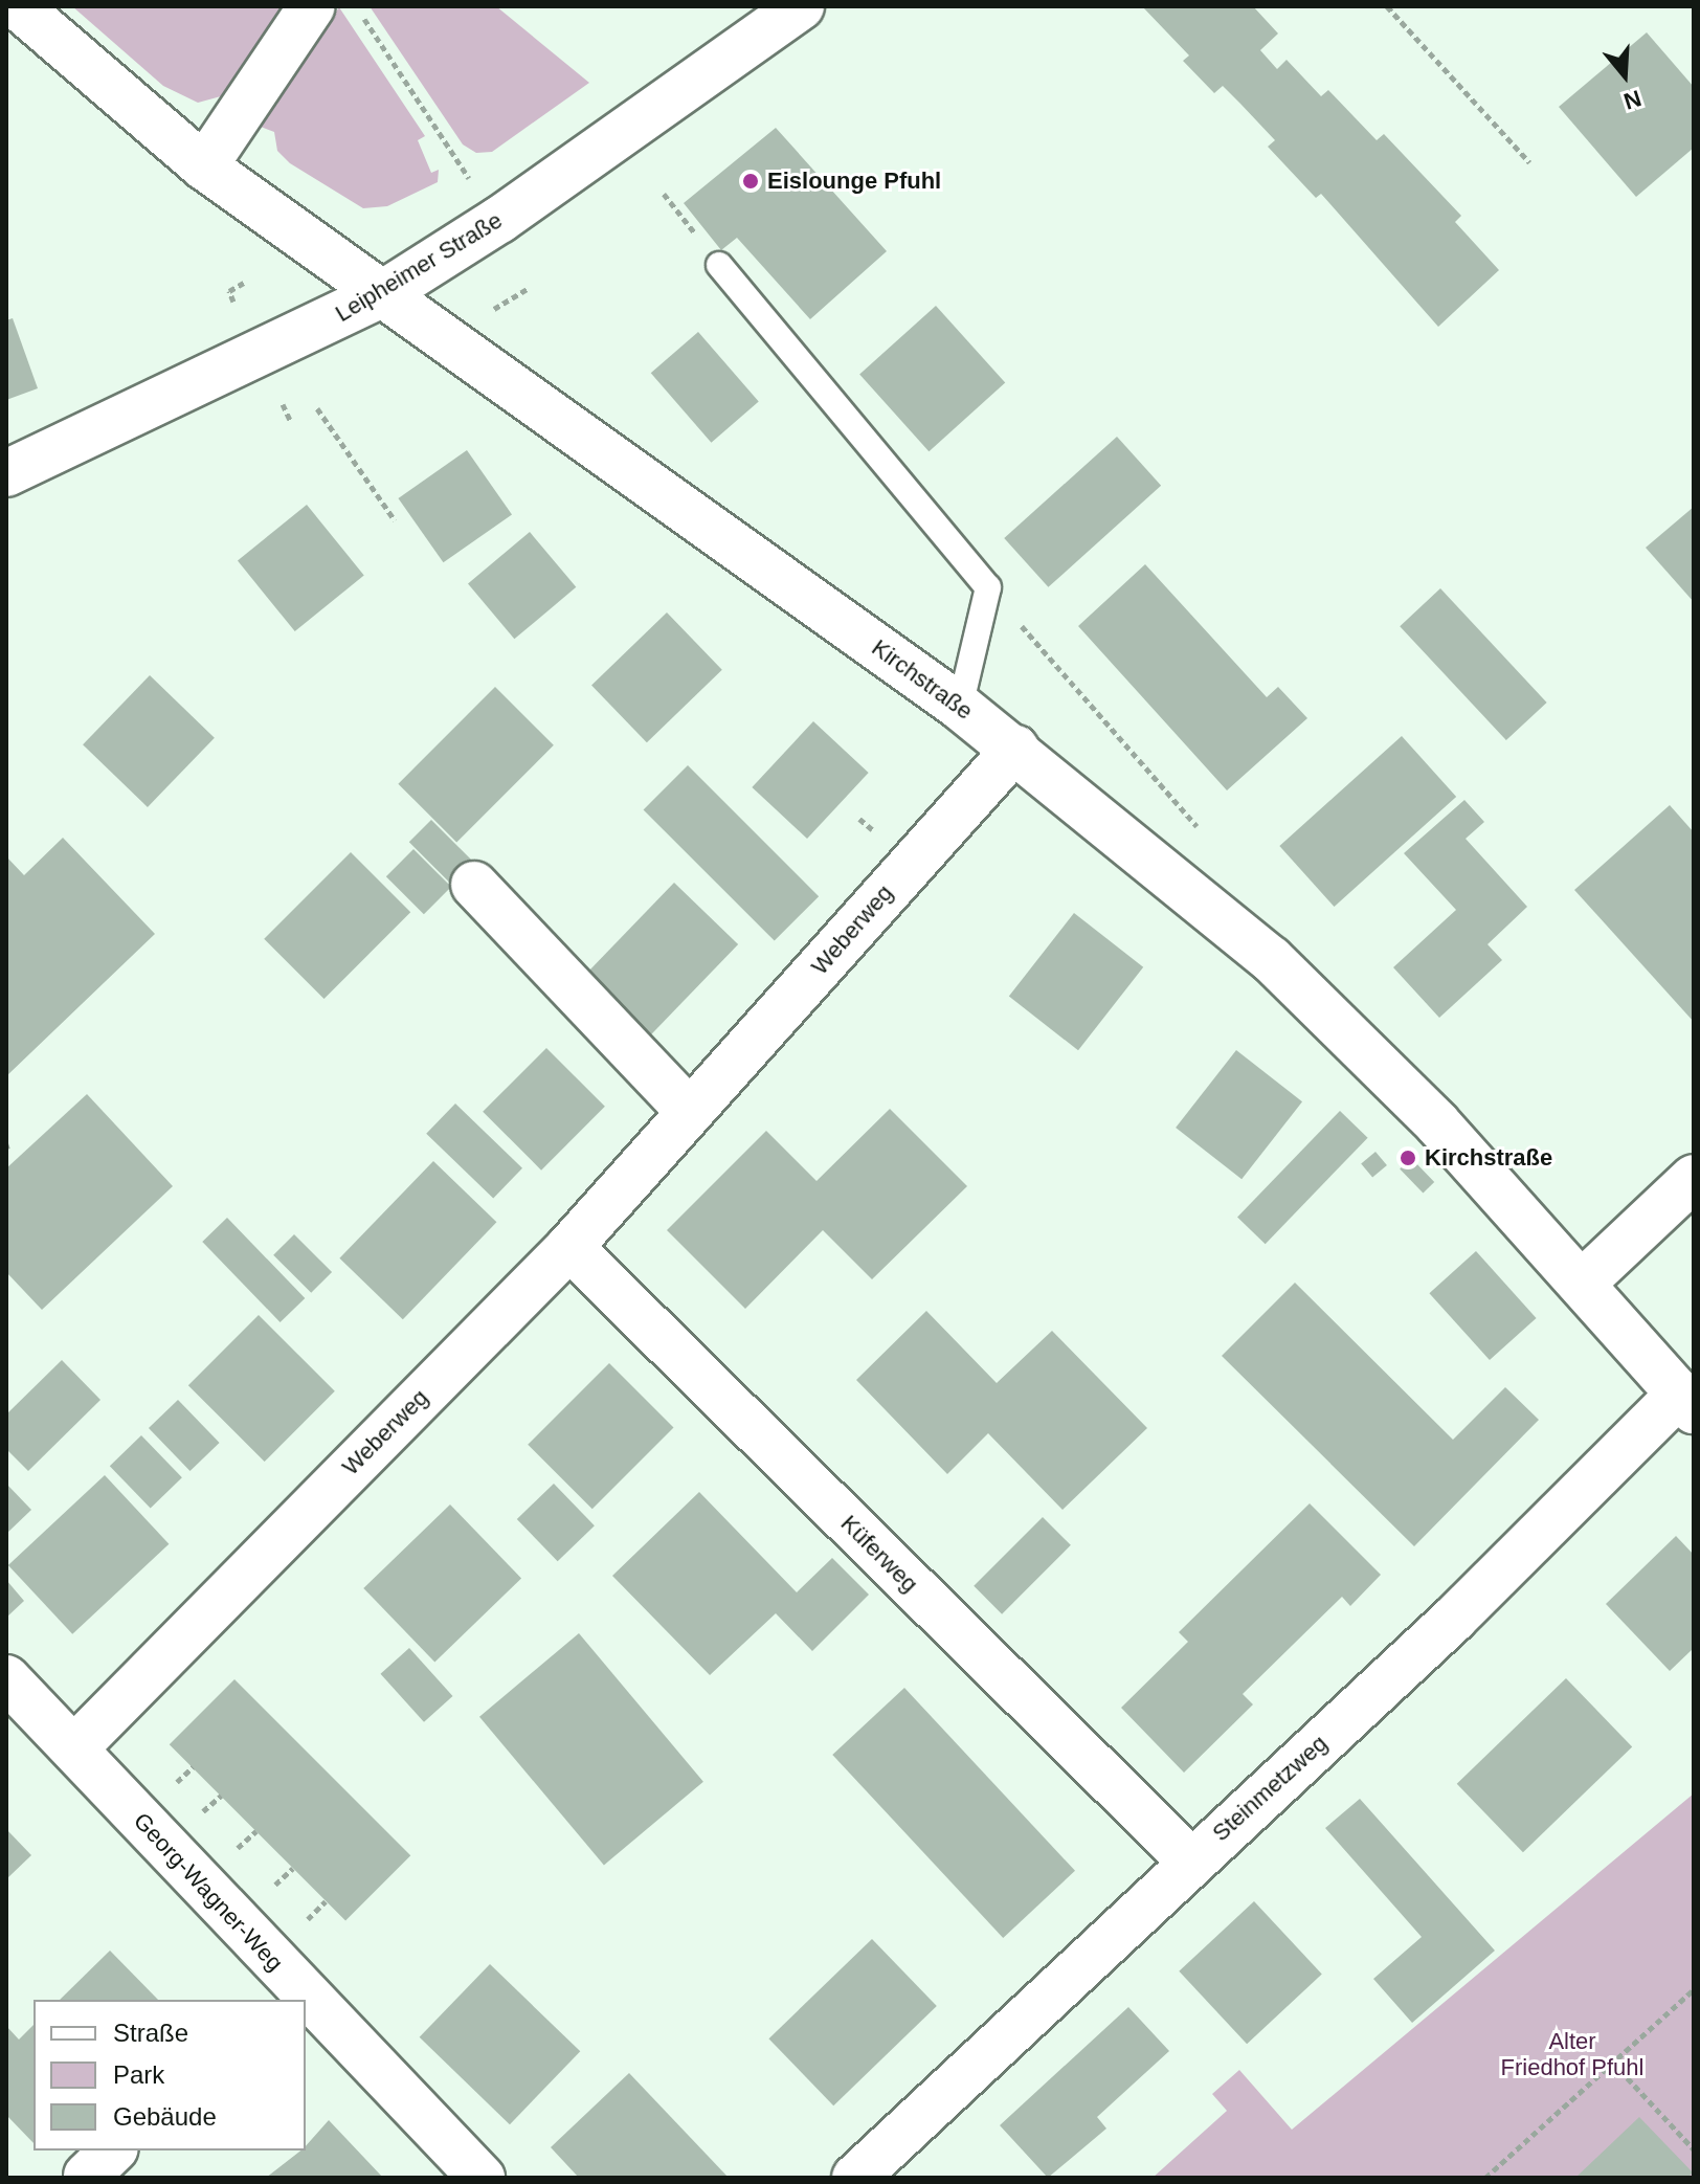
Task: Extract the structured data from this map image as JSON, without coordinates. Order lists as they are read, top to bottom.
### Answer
{
  "streets": {
    "street": [
      "Leipheimer Straße",
      "Kirchstraße",
      "Weberweg",
      "Küferweg",
      "Steinmetzweg",
      "Georg-Wagner-Weg"
    ]
  },
  "crossings": [
    ["Leipheimer Straße", "Kirchstraße"],
    ["Kirchstraße", "Weberweg"],
    ["Kirchstraße", "Steinmetzweg"],
    ["Weberweg", "Küferweg"],
    ["Weberweg", "Georg-Wagner-Weg"],
    ["Küferweg", "Steinmetzweg"]
  ],
  "parks": ["Alter Friedhof Pfuhl"],
  "places": ["Eislounge Pfuhl", "Kirchstraße"],
  "legend": ["Straße", "Park", "Gebäude"],
  "north": "bottom"
}
